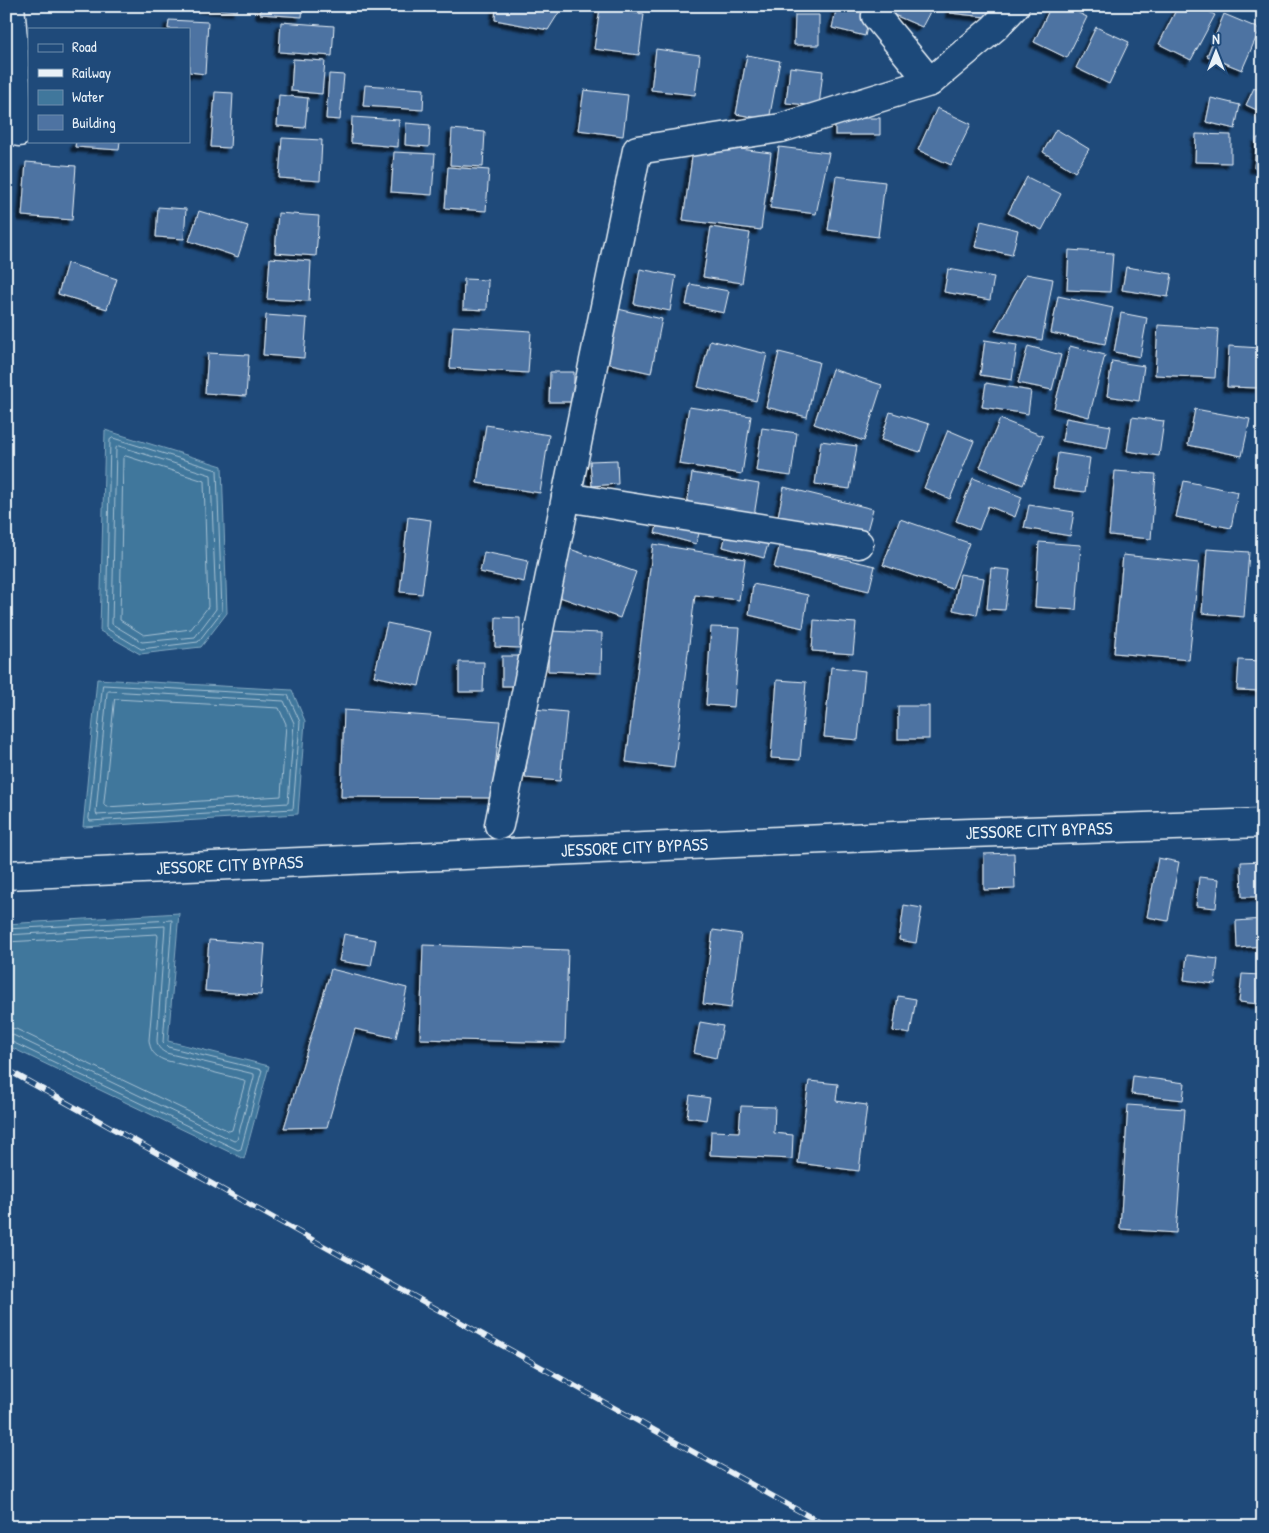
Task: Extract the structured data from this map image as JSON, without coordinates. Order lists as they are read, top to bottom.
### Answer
{
  "streets": {
    "main road": ["JESSORE CITY BYPASS"]
  },
  "legend": [
    "Road",
    "Railway",
    "Water",
    "Building"
  ],
  "north": "top"
}
